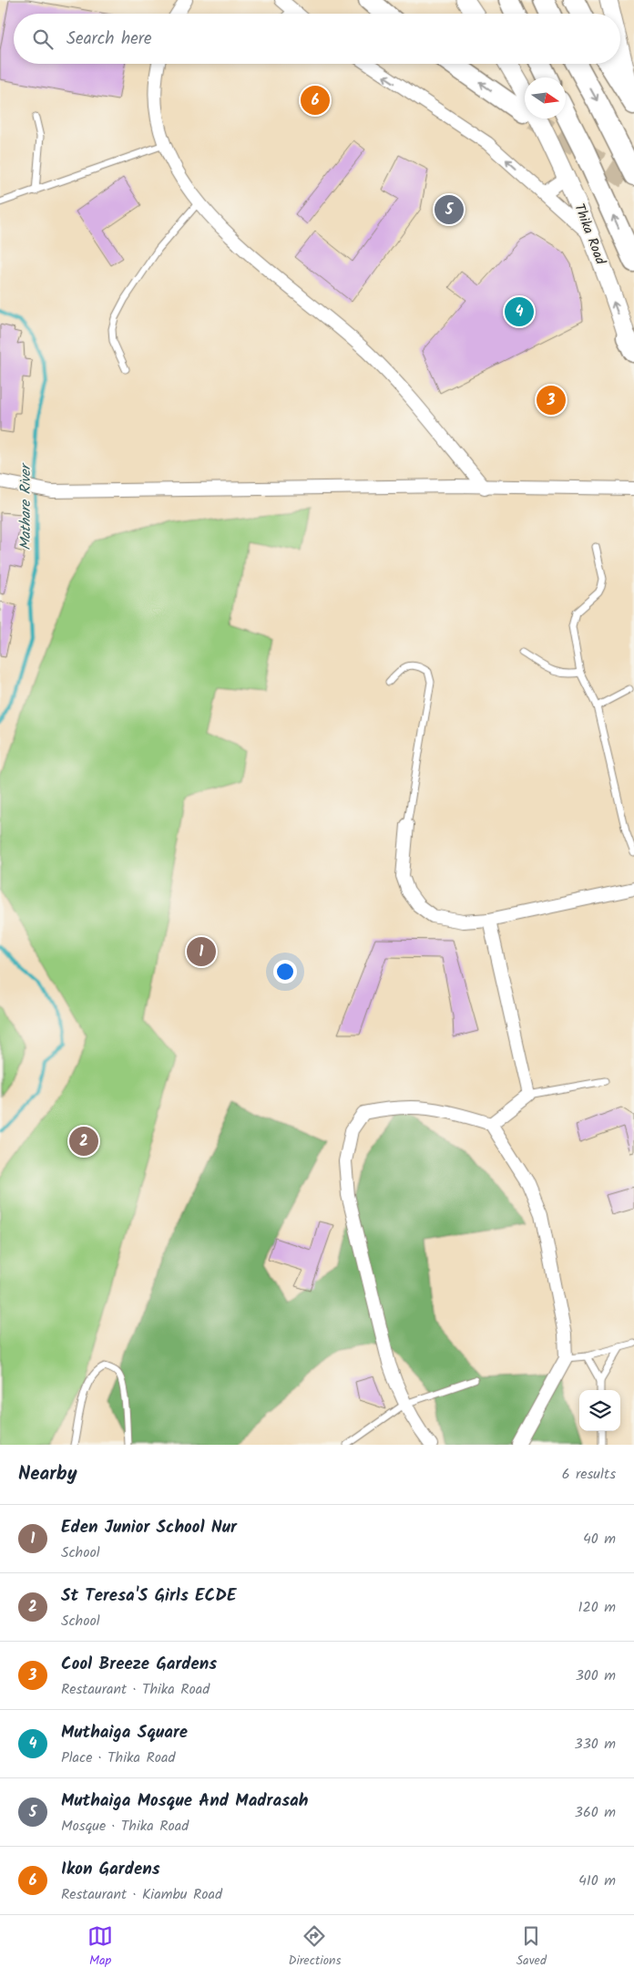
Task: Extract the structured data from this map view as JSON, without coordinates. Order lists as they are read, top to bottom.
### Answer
{
  "streets": {
    "highway": ["Thika Road"]
  },
  "water": ["Mathare River"],
  "north": "right",
  "page": {
    "search": "Search here",
    "pins": [
      "6",
      "5",
      "4",
      "3",
      "1",
      "2"
    ],
    "heading": ["Nearby", "6 results"],
    "list": [
      {
        "mark": "1",
        "name": "Eden Junior School Nur",
        "note": "School",
        "value": "40 m"
      },
      {
        "mark": "2",
        "name": "St Teresa'S Girls ECDE",
        "note": "School",
        "value": "120 m"
      },
      {
        "mark": "3",
        "name": "Cool Breeze Gardens",
        "note": "Restaurant · Thika Road",
        "value": "300 m"
      },
      {
        "mark": "4",
        "name": "Muthaiga Square",
        "note": "Place · Thika Road",
        "value": "330 m"
      },
      {
        "mark": "5",
        "name": "Muthaiga Mosque And Madrasah",
        "note": "Mosque · Thika Road",
        "value": "360 m"
      },
      {
        "mark": "6",
        "name": "Ikon Gardens",
        "note": "Restaurant · Kiambu Road",
        "value": "410 m"
      }
    ],
    "nav": ["Map", "Directions", "Saved"]
  }
}
